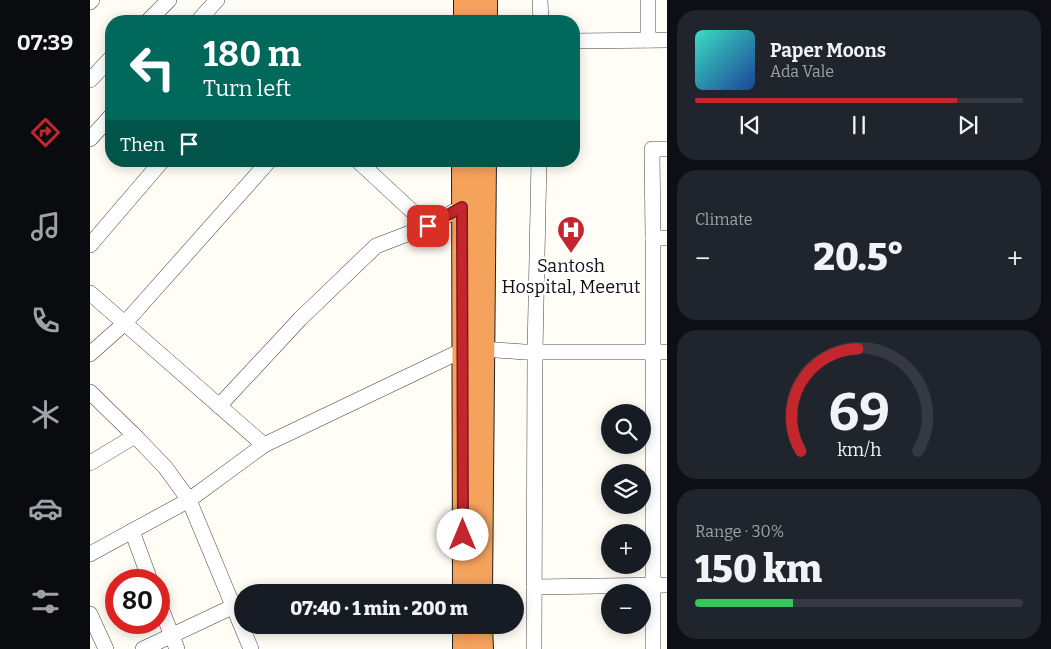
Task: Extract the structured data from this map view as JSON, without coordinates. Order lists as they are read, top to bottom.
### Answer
{
  "places": {
    "hospital": ["Santosh Hospital, Meerut"]
  },
  "page": {
    "tabs": "07:39",
    "turn": ["180 m", "Turn left"],
    "song": ["Paper Moons", "Ada Vale"],
    "then": "Then",
    "tile": [
      "Climate",
      ["Range · 30%", "150 km"]
    ],
    "heat": ["−", "20.5°", "+"],
    "map_buttons": ["+", "−"],
    "limit": "80",
    "trip": "07:40 · 1 min · 200 m",
    "gauge": ["69", "km/h"]
  }
}
